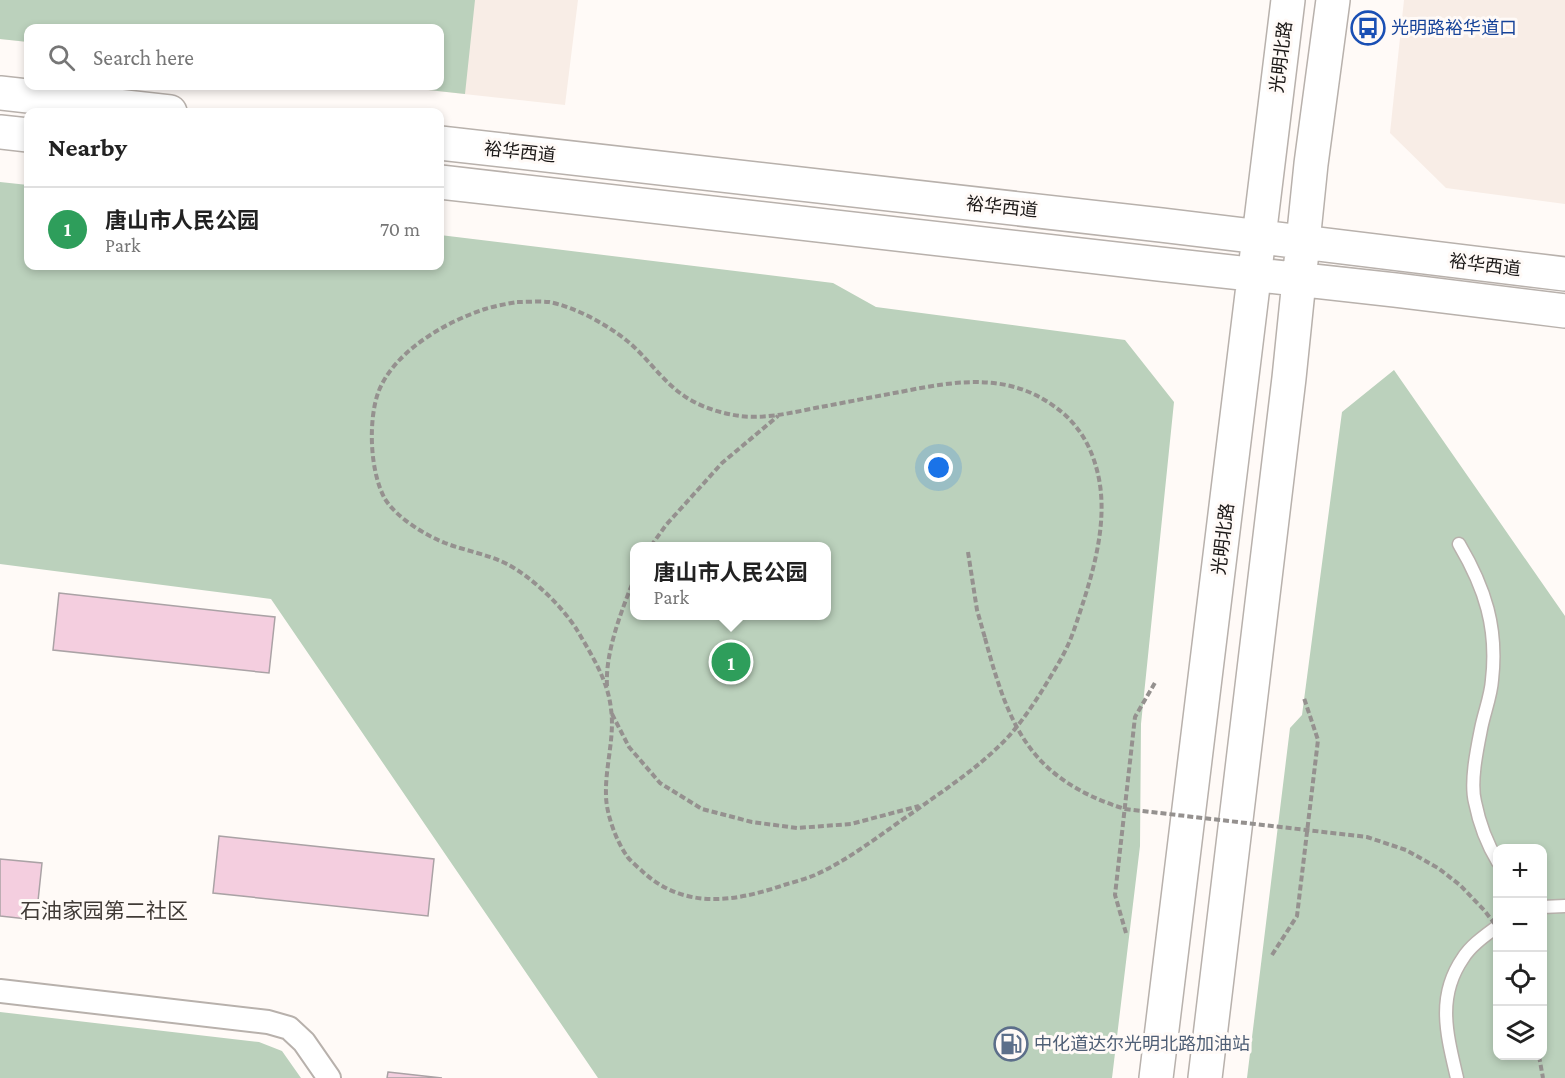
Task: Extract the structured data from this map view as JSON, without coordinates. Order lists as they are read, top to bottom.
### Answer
{
  "streets": {
    "main road": ["光明北路", "裕华西道"]
  },
  "crossings": [
    ["光明北路", "裕华西道"]
  ],
  "districts": ["石油家园第二社区"],
  "places": {
    "bus stop": ["光明路裕华道口"],
    "fuel station": ["中化道达尔光明北路加油站"]
  },
  "page": {
    "search": "Search here",
    "heading": "Nearby",
    "list": [
      {
        "mark": "1",
        "name": "唐山市人民公园",
        "note": "Park",
        "value": "70 m"
      }
    ],
    "popup": ["唐山市人民公园", "Park"],
    "pins": "1",
    "map_buttons": ["+", "−"]
  }
}
